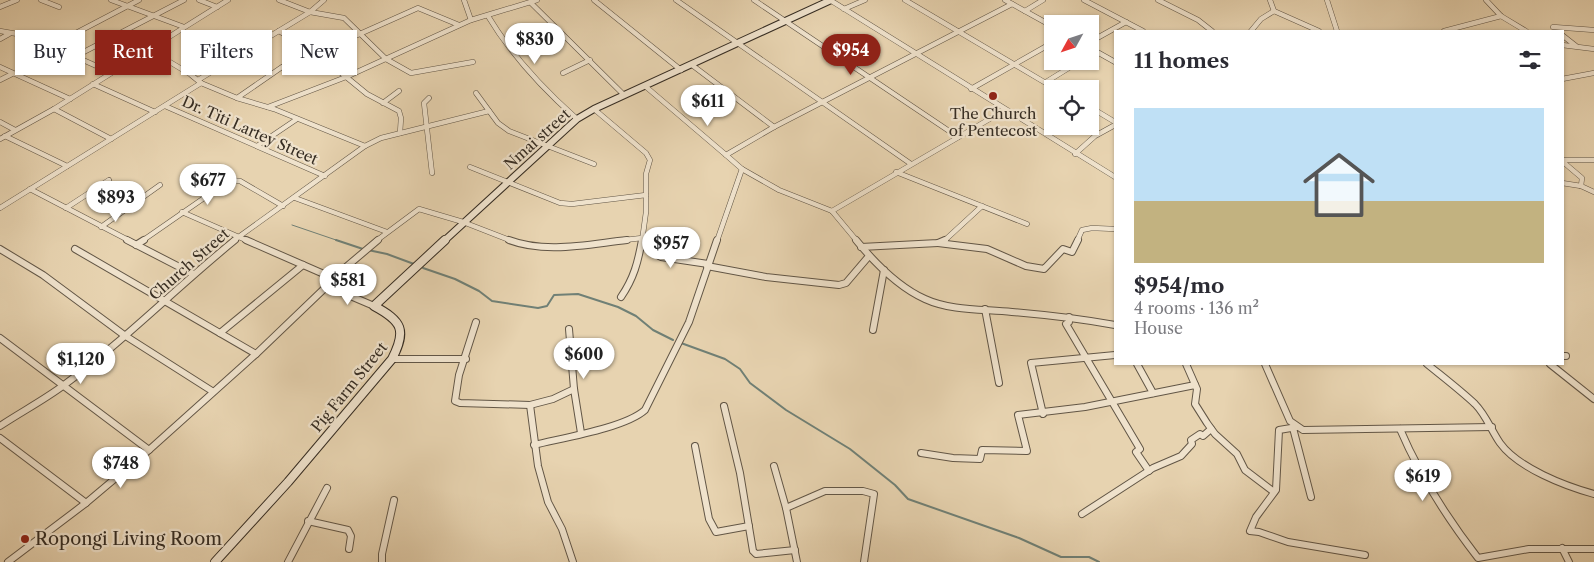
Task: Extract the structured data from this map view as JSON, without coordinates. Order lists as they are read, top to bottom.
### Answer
{
  "streets": {
    "street": [
      "Dr. Titi Lartey Street",
      "Nmai street",
      "Church Street",
      "Pig Farm Street"
    ]
  },
  "crossings": [
    ["Dr. Titi Lartey Street", "Church Street"],
    ["Nmai street", "Pig Farm Street"]
  ],
  "places": ["The Church of Pentecost", "Ropongi Living Room"],
  "north": "bottom left",
  "page": {
    "price": [
      "$830",
      "$954",
      "$611",
      "$677",
      "$893",
      "$957",
      "$581",
      "$600",
      "$1,120",
      "$748",
      "$619"
    ],
    "chip": [
      "Buy",
      "Rent",
      "Filters",
      "New"
    ],
    "heading": "11 homes",
    "list": [
      {
        "name": "$954/mo",
        "note": "4 rooms · 136 m² · House"
      }
    ]
  }
}
